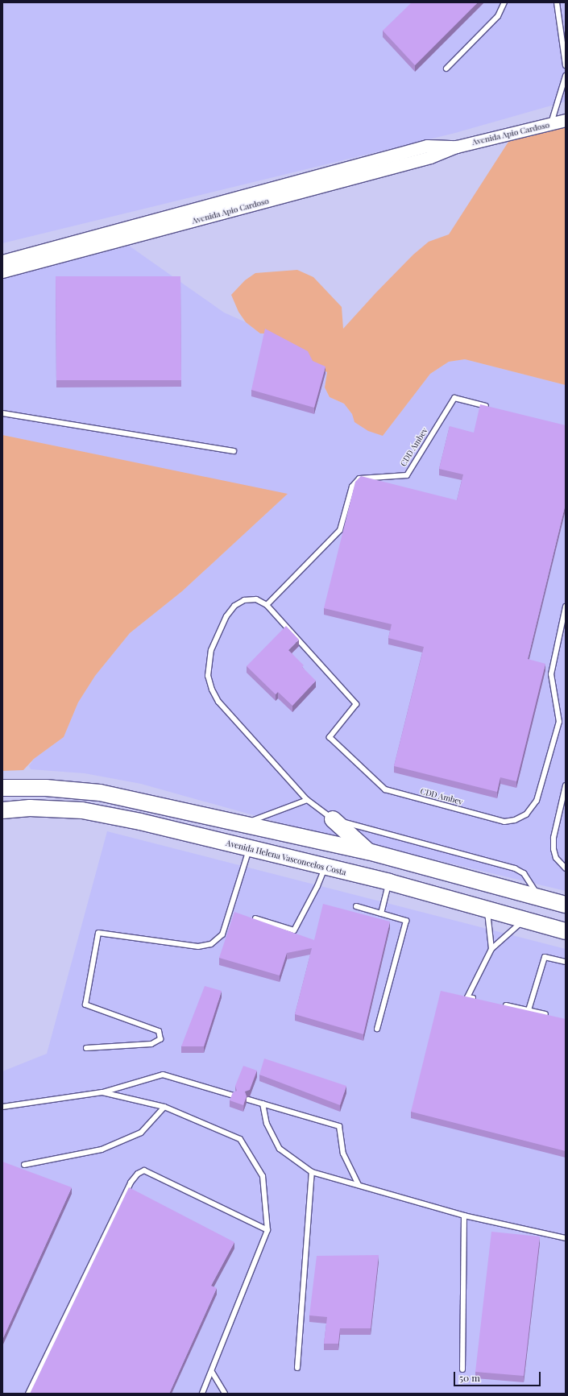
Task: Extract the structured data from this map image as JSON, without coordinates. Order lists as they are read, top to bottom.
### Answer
{
  "streets": {
    "highway": ["Avenida Helena Vasconcelos Costa"],
    "street": ["Avenida Apio Cardoso"],
    "lane": ["CDD Ambev"]
  },
  "scale_bar": "50 m"
}
